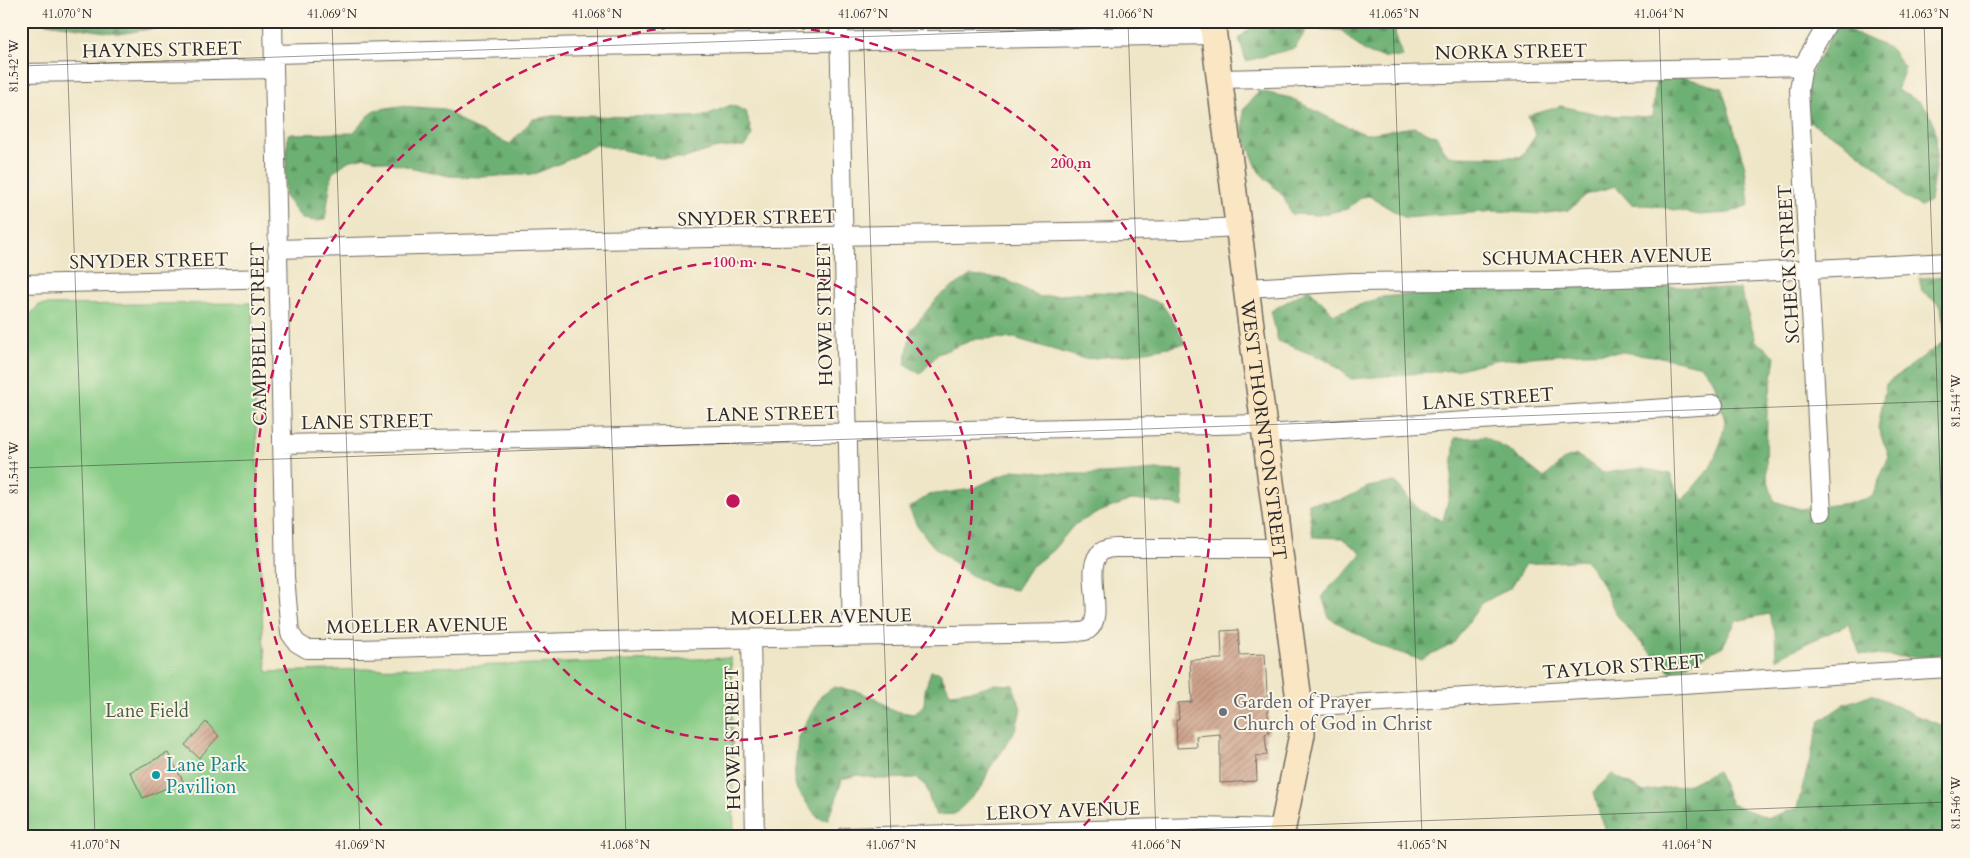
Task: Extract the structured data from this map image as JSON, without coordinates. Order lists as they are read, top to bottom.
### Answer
{
  "streets": {
    "main road": ["WEST THORNTON STREET"],
    "street": [
      "HAYNES STREET",
      "NORKA STREET",
      "SNYDER STREET",
      "SCHUMACHER AVENUE",
      "SCHECK STREET",
      "HOWE STREET",
      "CAMPBELL STREET",
      "LANE STREET",
      "MOELLER AVENUE",
      "TAYLOR STREET",
      "LEROY AVENUE"
    ]
  },
  "crossings": [
    ["HAYNES STREET", "HOWE STREET"],
    ["HAYNES STREET", "CAMPBELL STREET"],
    ["HAYNES STREET", "WEST THORNTON STREET"],
    ["NORKA STREET", "SCHECK STREET"],
    ["NORKA STREET", "WEST THORNTON STREET"],
    ["SNYDER STREET", "HOWE STREET"],
    ["SNYDER STREET", "CAMPBELL STREET"],
    ["SNYDER STREET", "WEST THORNTON STREET"],
    ["SCHUMACHER AVENUE", "SCHECK STREET"],
    ["SCHUMACHER AVENUE", "WEST THORNTON STREET"],
    ["HOWE STREET", "LANE STREET"],
    ["HOWE STREET", "MOELLER AVENUE"],
    ["CAMPBELL STREET", "LANE STREET"],
    ["CAMPBELL STREET", "MOELLER AVENUE"],
    ["LANE STREET", "WEST THORNTON STREET"],
    ["WEST THORNTON STREET", "MOELLER AVENUE"],
    ["WEST THORNTON STREET", "TAYLOR STREET"],
    ["WEST THORNTON STREET", "LEROY AVENUE"]
  ],
  "parks": ["Lane Field"],
  "places": ["Garden of Prayer Church of God in Christ", "Lane Park Pavillion"],
  "coordinates": [
    "41.070°N",
    "41.069°N",
    "41.068°N",
    "41.067°N",
    "41.066°N",
    "41.065°N",
    "41.064°N",
    "41.063°N",
    "81.542°W",
    "81.544°W",
    "81.546°W"
  ],
  "rings": ["200 m", "100 m"]
}
